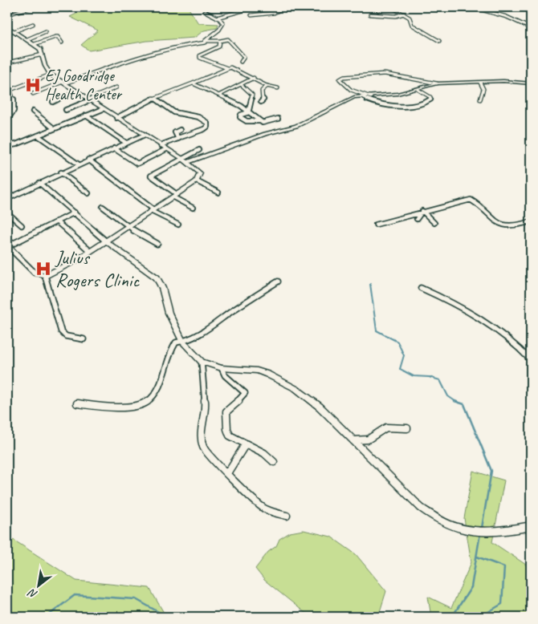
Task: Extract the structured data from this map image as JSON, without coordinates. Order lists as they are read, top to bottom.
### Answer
{
  "places": {
    "hospital": ["EJ Goodridge Health Center", "Julius Rogers Clinic"]
  },
  "north": "bottom left"
}
